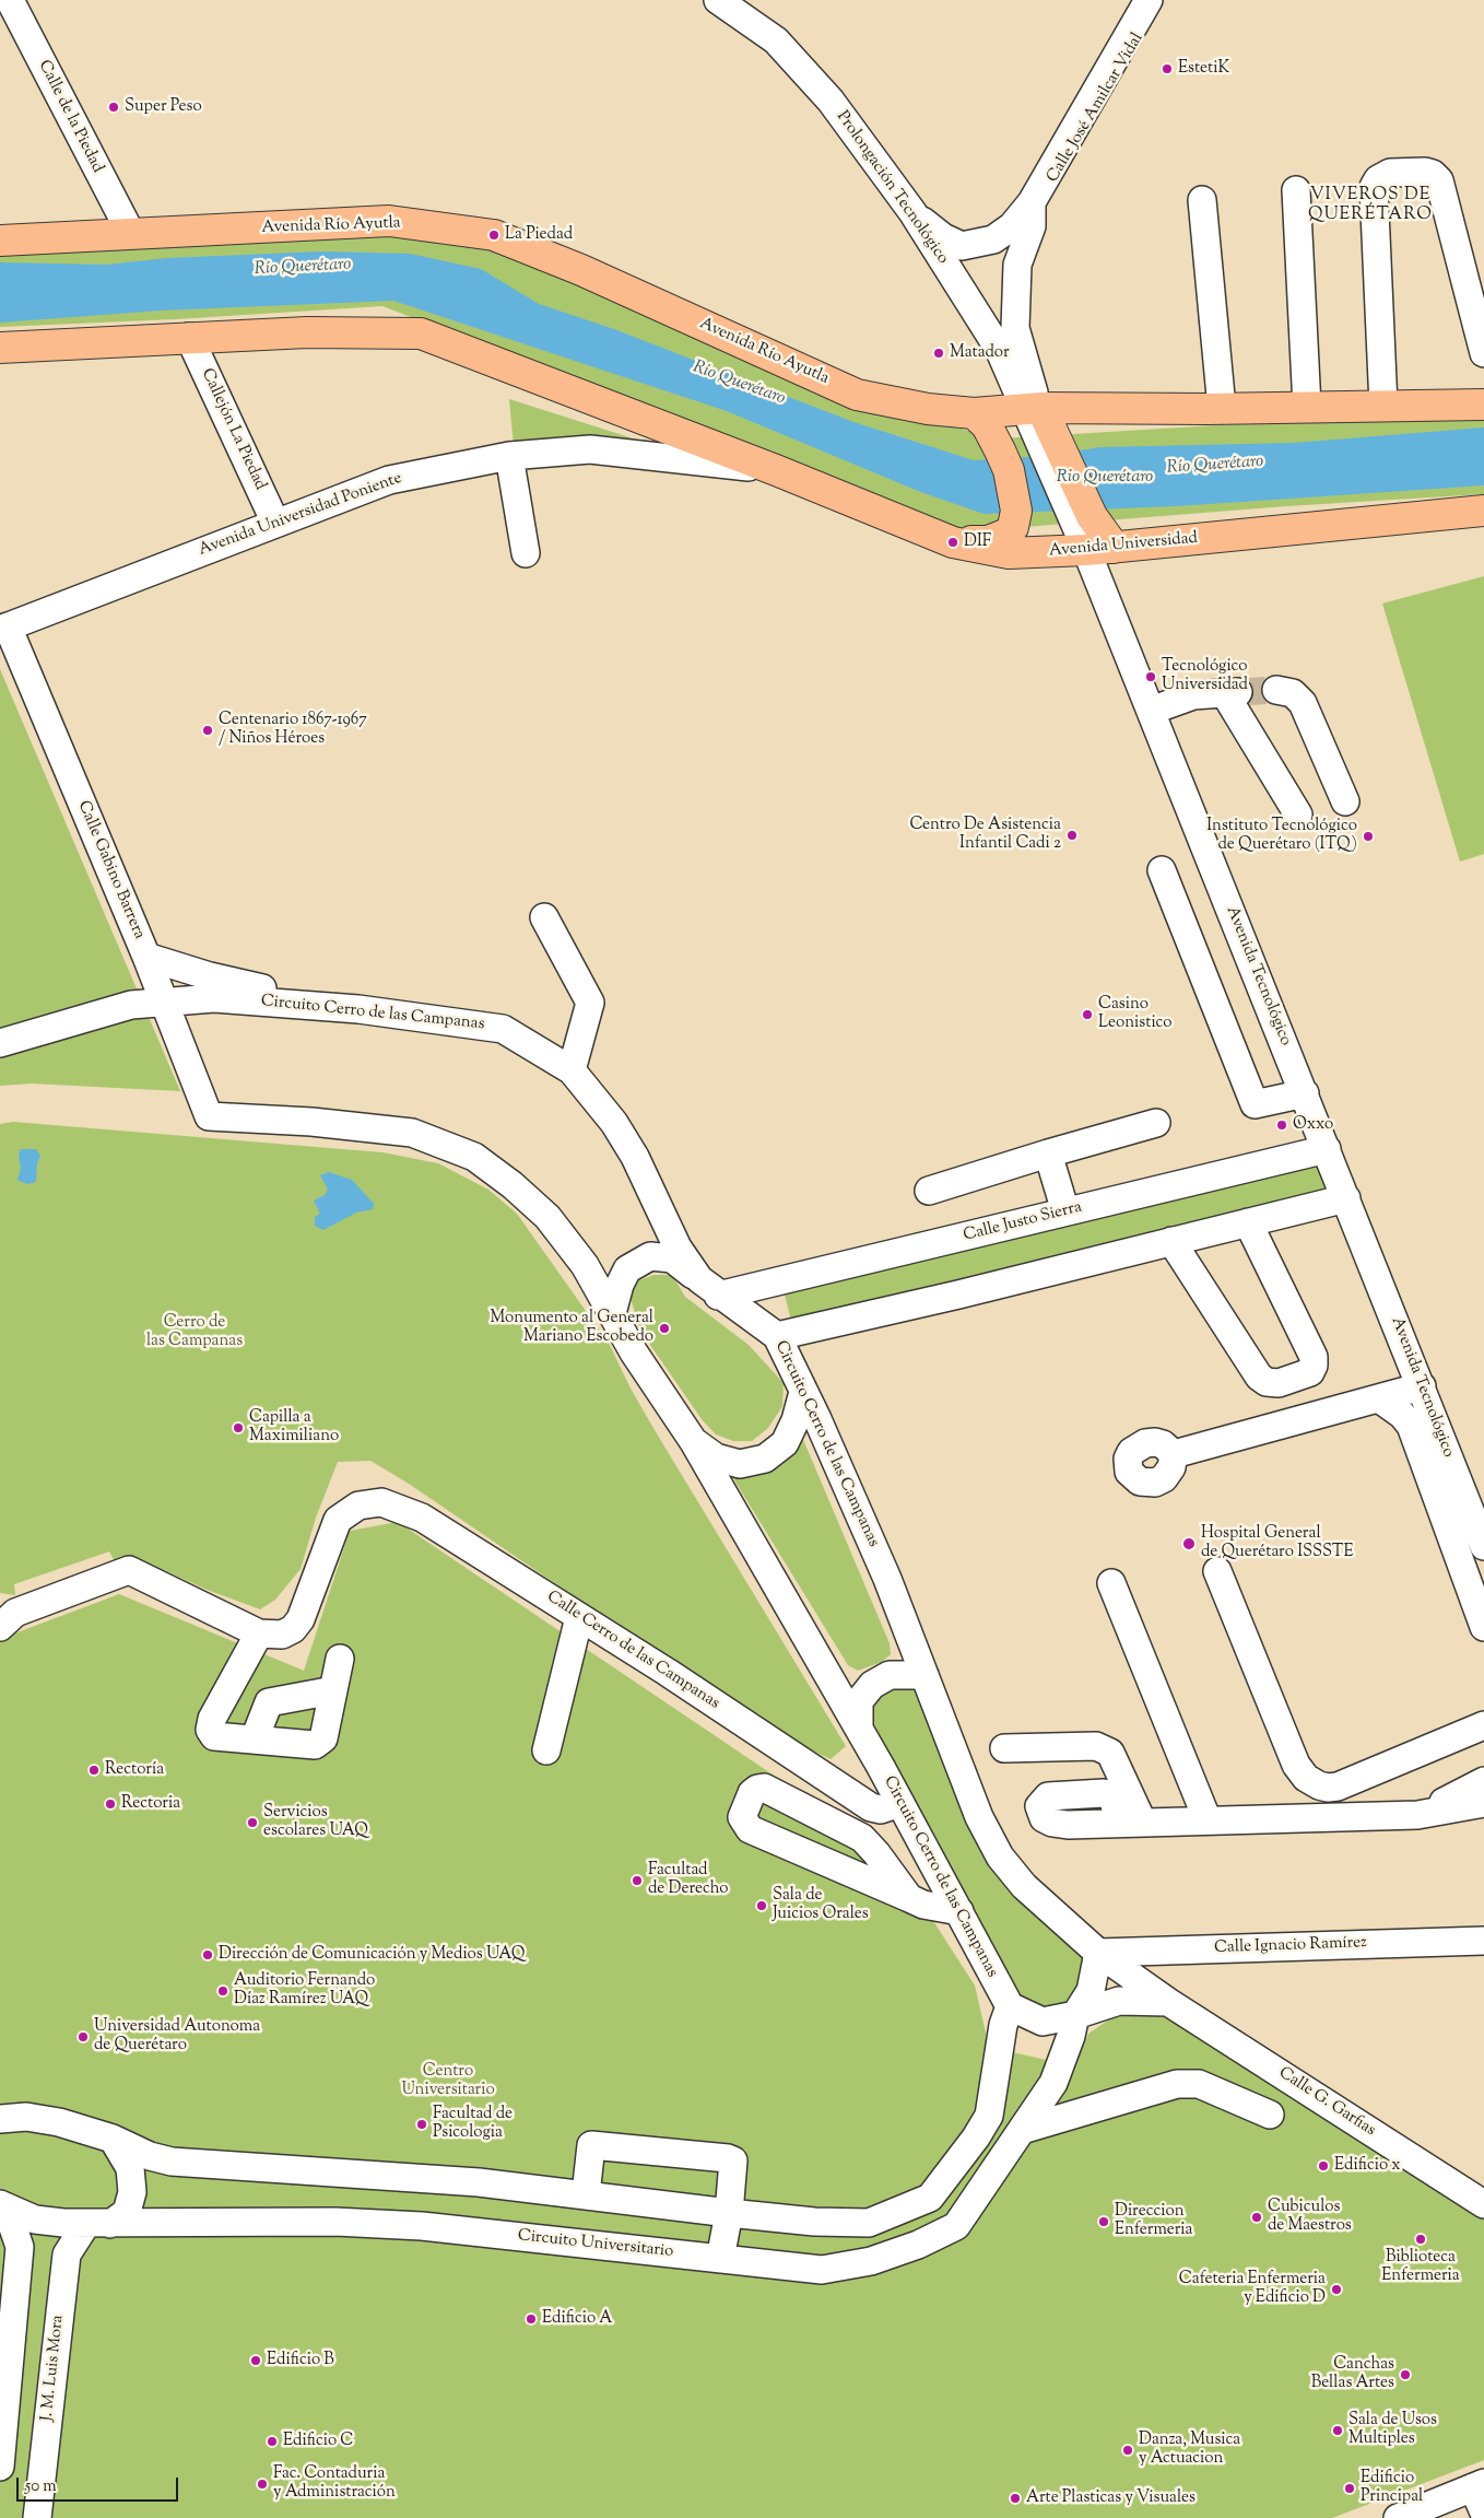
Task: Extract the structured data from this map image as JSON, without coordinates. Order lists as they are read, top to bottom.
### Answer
{
  "streets": {
    "main road": ["Avenida Río Ayutla", "Avenida Universidad"],
    "street": [
      "Calle José Amilcar Vidal",
      "Calle de la Piedad",
      "Prolongación Tecnológico",
      "Callejón La Piedad",
      "Avenida Universidad Poniente",
      "Calle Gabino Barrera",
      "Avenida Tecnológico",
      "Circuito Cerro de las Campanas",
      "Calle Justo Sierra",
      "Calle Cerro de las Campanas",
      "Calle Ignacio Ramírez",
      "Calle G. Garfias",
      "Circuito Universitario",
      "J. M. Luis Mora"
    ]
  },
  "crossings": [
    ["Calle José Amilcar Vidal", "Prolongación Tecnológico"],
    ["Calle de la Piedad", "Avenida Río Ayutla"],
    ["Callejón La Piedad", "Avenida Universidad Poniente"],
    ["Avenida Universidad Poniente", "Avenida Universidad"],
    ["Avenida Universidad Poniente", "Calle Gabino Barrera"],
    ["Avenida Universidad", "Avenida Tecnológico"],
    ["Calle Gabino Barrera", "Circuito Cerro de las Campanas"],
    ["Avenida Tecnológico", "Calle Justo Sierra"],
    ["Circuito Cerro de las Campanas", "Calle Justo Sierra"],
    ["Circuito Cerro de las Campanas", "Calle Cerro de las Campanas"],
    ["Circuito Cerro de las Campanas", "Calle Ignacio Ramírez"],
    ["Circuito Cerro de las Campanas", "Calle G. Garfias"],
    ["Calle Ignacio Ramírez", "Calle G. Garfias"],
    ["Circuito Universitario", "J. M. Luis Mora"]
  ],
  "districts": ["VIVEROS DE QUERÉTARO"],
  "water": ["Río Querétaro", "Rio Querétaro"],
  "parks": ["Cerro de las Campanas", "Centro Universitario"],
  "places": [
    "EstetiK",
    "Super Peso",
    "La Piedad",
    "Matador",
    "DIF",
    "Tecnológico Universidad",
    "Centenario 1867-1967 / Niños Héroes",
    "Centro De Asistencia Infantil Cadi 2",
    "Instituto Tecnológico de Querétaro (ITQ)",
    "Casino Leonistico",
    "Oxxo",
    "Monumento al General Mariano Escobedo",
    "Capilla a Maximiliano",
    "Hospital General de Querétaro ISSSTE",
    "Rectoría",
    "Rectoria",
    "Servicios escolares UAQ",
    "Facultad de Derecho",
    "Sala de Juicios Orales",
    "Dirección de Comunicación y Medios UAQ",
    "Auditorio Fernando Díaz Ramírez UAQ",
    "Universidad Autonoma de Querétaro",
    "Facultad de Psicologia",
    "Edificio x",
    "Cubiculos de Maestros",
    "Direccion Enfermeria",
    "Biblioteca Enfermeria",
    "Cafeteria Enfermeria y Edificio D",
    "Edificio A",
    "Edificio B",
    "Canchas Bellas Artes",
    "Sala de Usos Multiples",
    "Edificio C",
    "Danza, Musica y Actuacion",
    "Fac. Contaduria y Administración",
    "Edificio Principal",
    "Arte Plasticas y Visuales"
  ],
  "scale_bar": "50 m"
}
